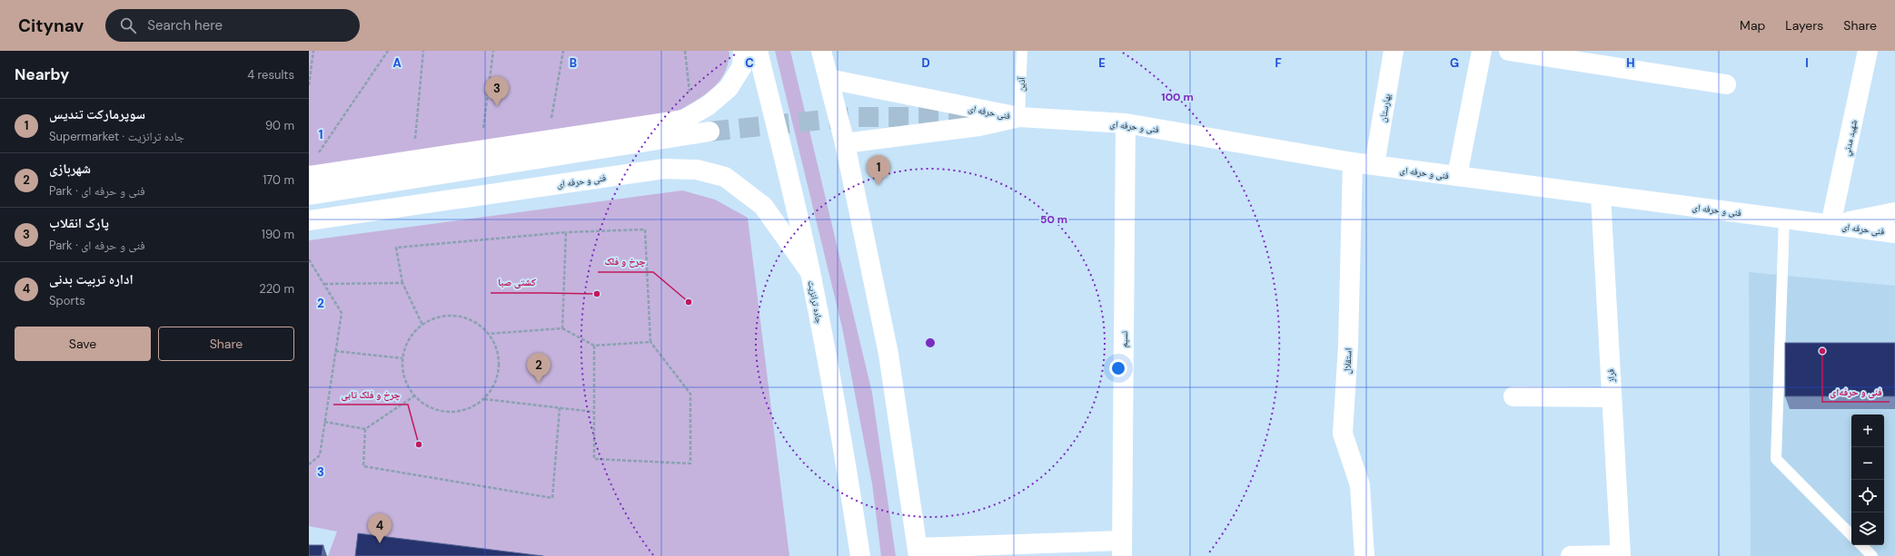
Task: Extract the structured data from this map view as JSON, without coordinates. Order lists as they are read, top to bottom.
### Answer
{
  "streets": {
    "street": [
      "بهارستان",
      "فنی حرفه ای",
      "فنی و حرفه ای",
      "شهيد مدني",
      "جاده ترانزیت",
      "نسيم",
      "استقلال",
      "فراز"
    ],
    "lane": ["آذین"]
  },
  "crossings": [
    ["آذین", "فنی حرفه ای"],
    ["آذین", "فنی و حرفه ای"],
    ["بهارستان", "فنی و حرفه ای"],
    ["فنی حرفه ای", "فنی و حرفه ای"],
    ["فنی حرفه ای", "شهيد مدني"],
    ["فنی و حرفه ای", "شهيد مدني"],
    ["فنی و حرفه ای", "جاده ترانزیت"],
    ["فنی و حرفه ای", "نسيم"],
    ["فنی و حرفه ای", "استقلال"],
    ["فنی و حرفه ای", "فراز"]
  ],
  "places": [
    "کشتی صبا",
    "چرخ و فلک",
    "فنی و حرفه‌ای",
    "چرخ و فلک تابی"
  ],
  "page": {
    "header": "Citynav",
    "search": "Search here",
    "nav": ["Map", "Layers", "Share"],
    "heading": ["Nearby", "4 results"],
    "pins": [
      "3",
      "1",
      "2",
      "4"
    ],
    "list": [
      {
        "mark": "1",
        "name": "سوپرمارکت تندیس",
        "note": "Supermarket · جاده ترانزیت",
        "value": "90 m"
      },
      {
        "mark": "2",
        "name": "شهربازی",
        "note": "Park · فنی و حرفه ای",
        "value": "170 m"
      },
      {
        "mark": "3",
        "name": "پارک انقلاب",
        "note": "Park · فنی و حرفه ای",
        "value": "190 m"
      },
      {
        "mark": "4",
        "name": "اداره تربیت بدنی",
        "note": "Sports",
        "value": "220 m"
      }
    ],
    "buttons": ["Save", "Share"],
    "map_buttons": ["+", "−"]
  },
  "grid": {
    "columns": [
      "A",
      "B",
      "C",
      "D",
      "E",
      "F",
      "G",
      "H",
      "I"
    ],
    "rows": ["1", "2", "3"]
  },
  "rings": ["100 m", "50 m"]
}
